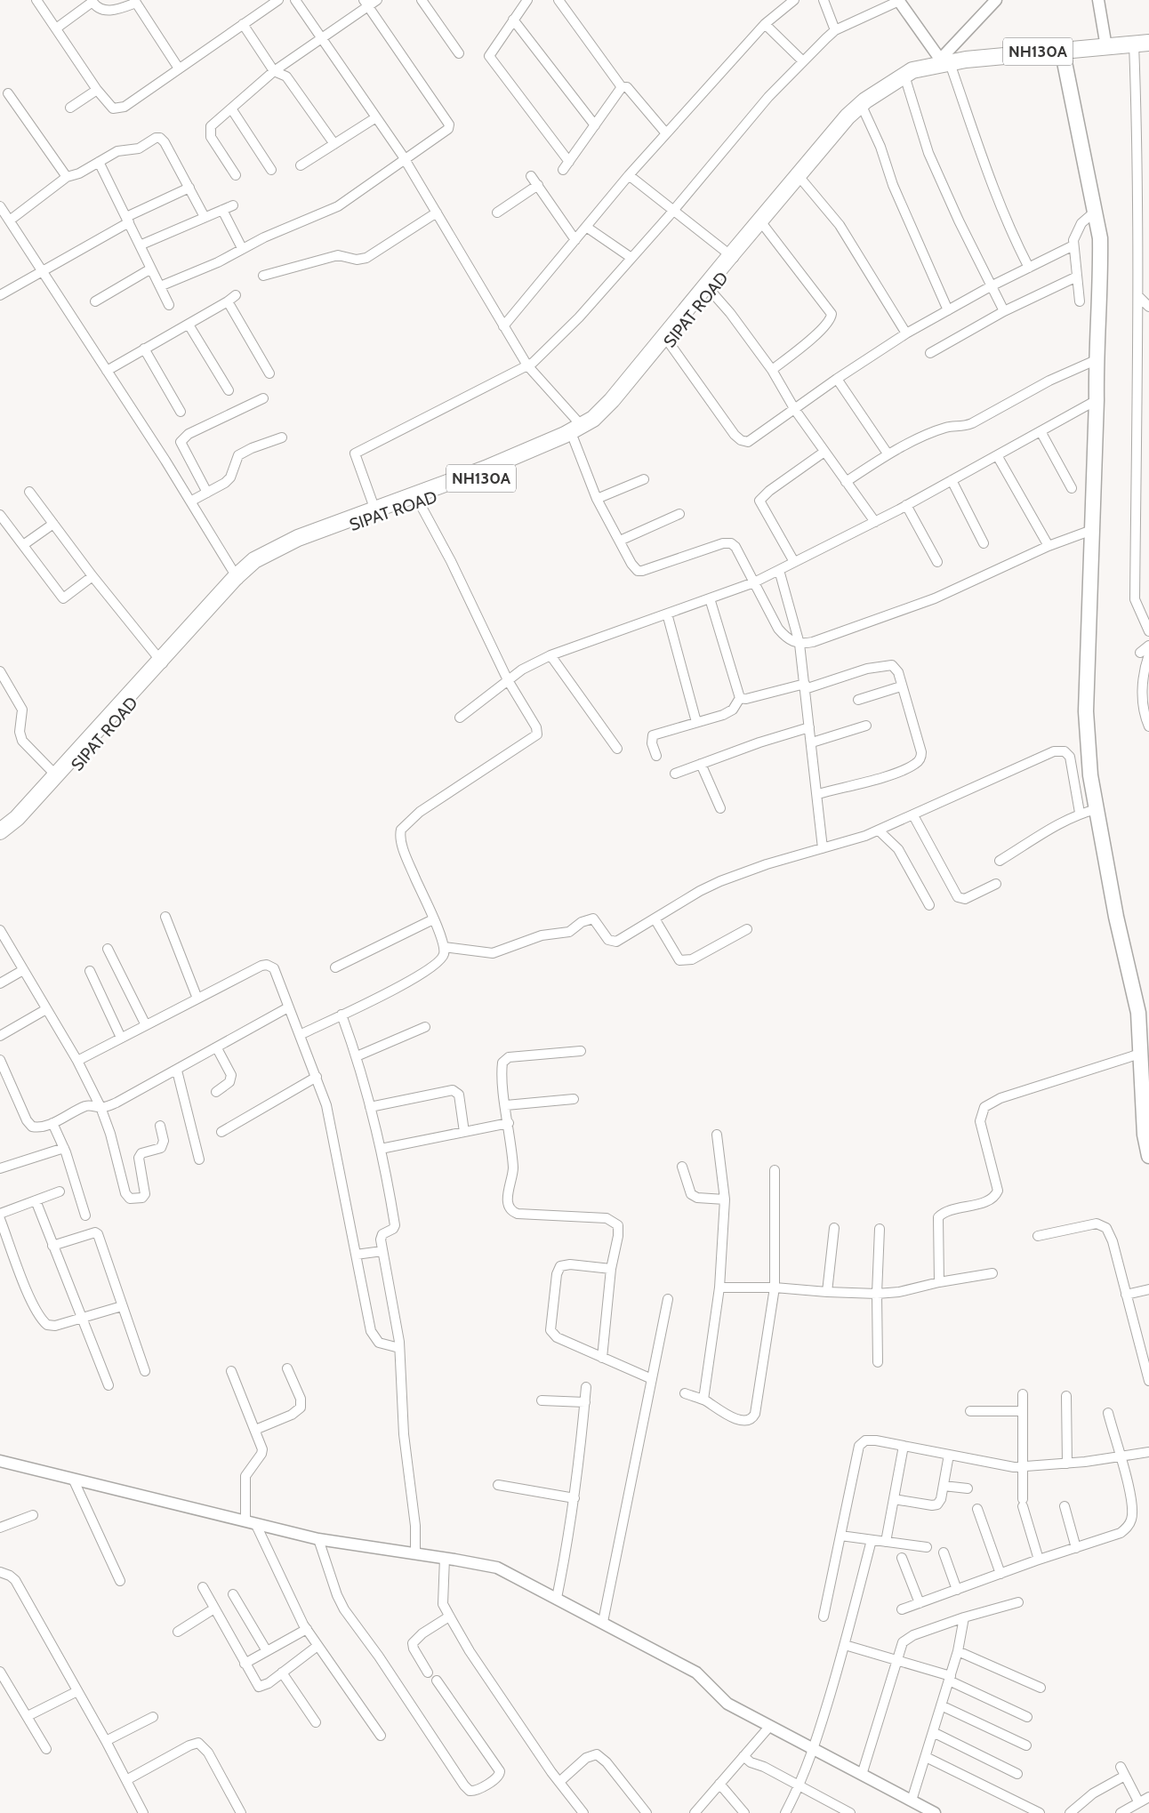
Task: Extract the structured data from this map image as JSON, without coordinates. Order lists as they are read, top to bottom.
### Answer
{
  "streets": {
    "highway": ["NH130A", "SIPAT ROAD"]
  },
  "crossings": [
    ["NH130A", "SIPAT ROAD"]
  ]
}
